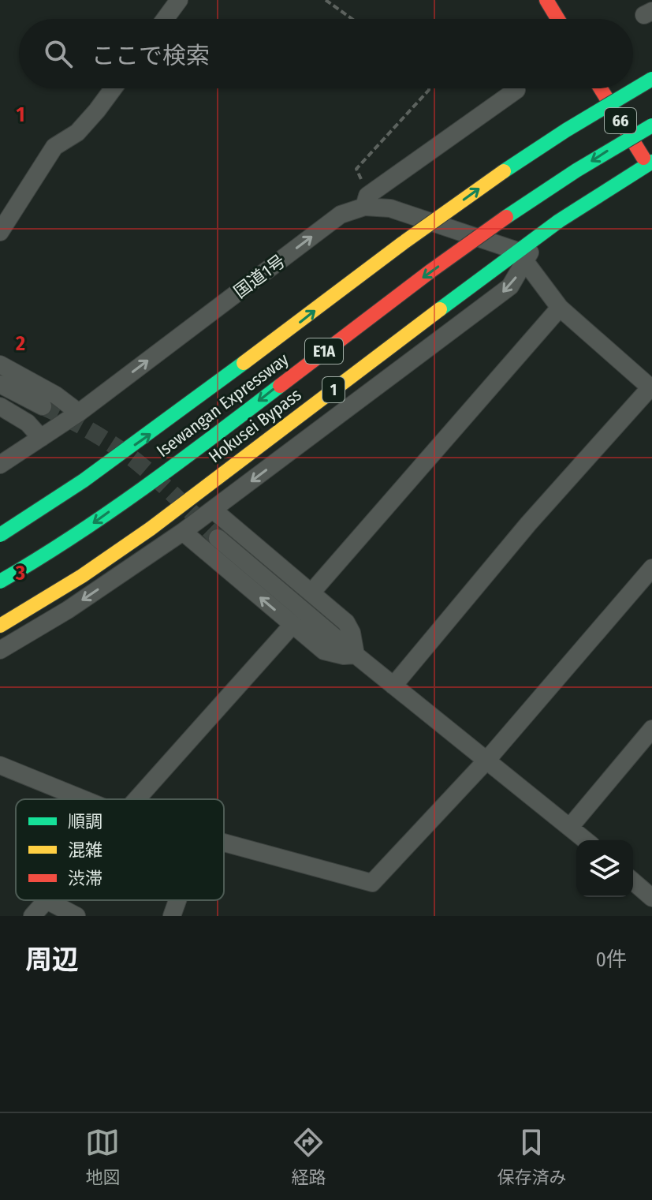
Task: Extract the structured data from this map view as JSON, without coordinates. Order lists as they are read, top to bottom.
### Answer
{
  "streets": {
    "main road": [
      "66",
      "E1A",
      "1",
      "Isewangan Expressway",
      "Hokusei Bypass"
    ],
    "street": ["国道1号"]
  },
  "one_way": ["国道1号"],
  "legend": ["順調", "混雑", "渋滞"],
  "page": {
    "search": "ここで検索",
    "heading": ["周辺", "0件"],
    "nav": ["地図", "経路", "保存済み"]
  },
  "grid": {
    "rows": ["1", "2", "3"]
  }
}
